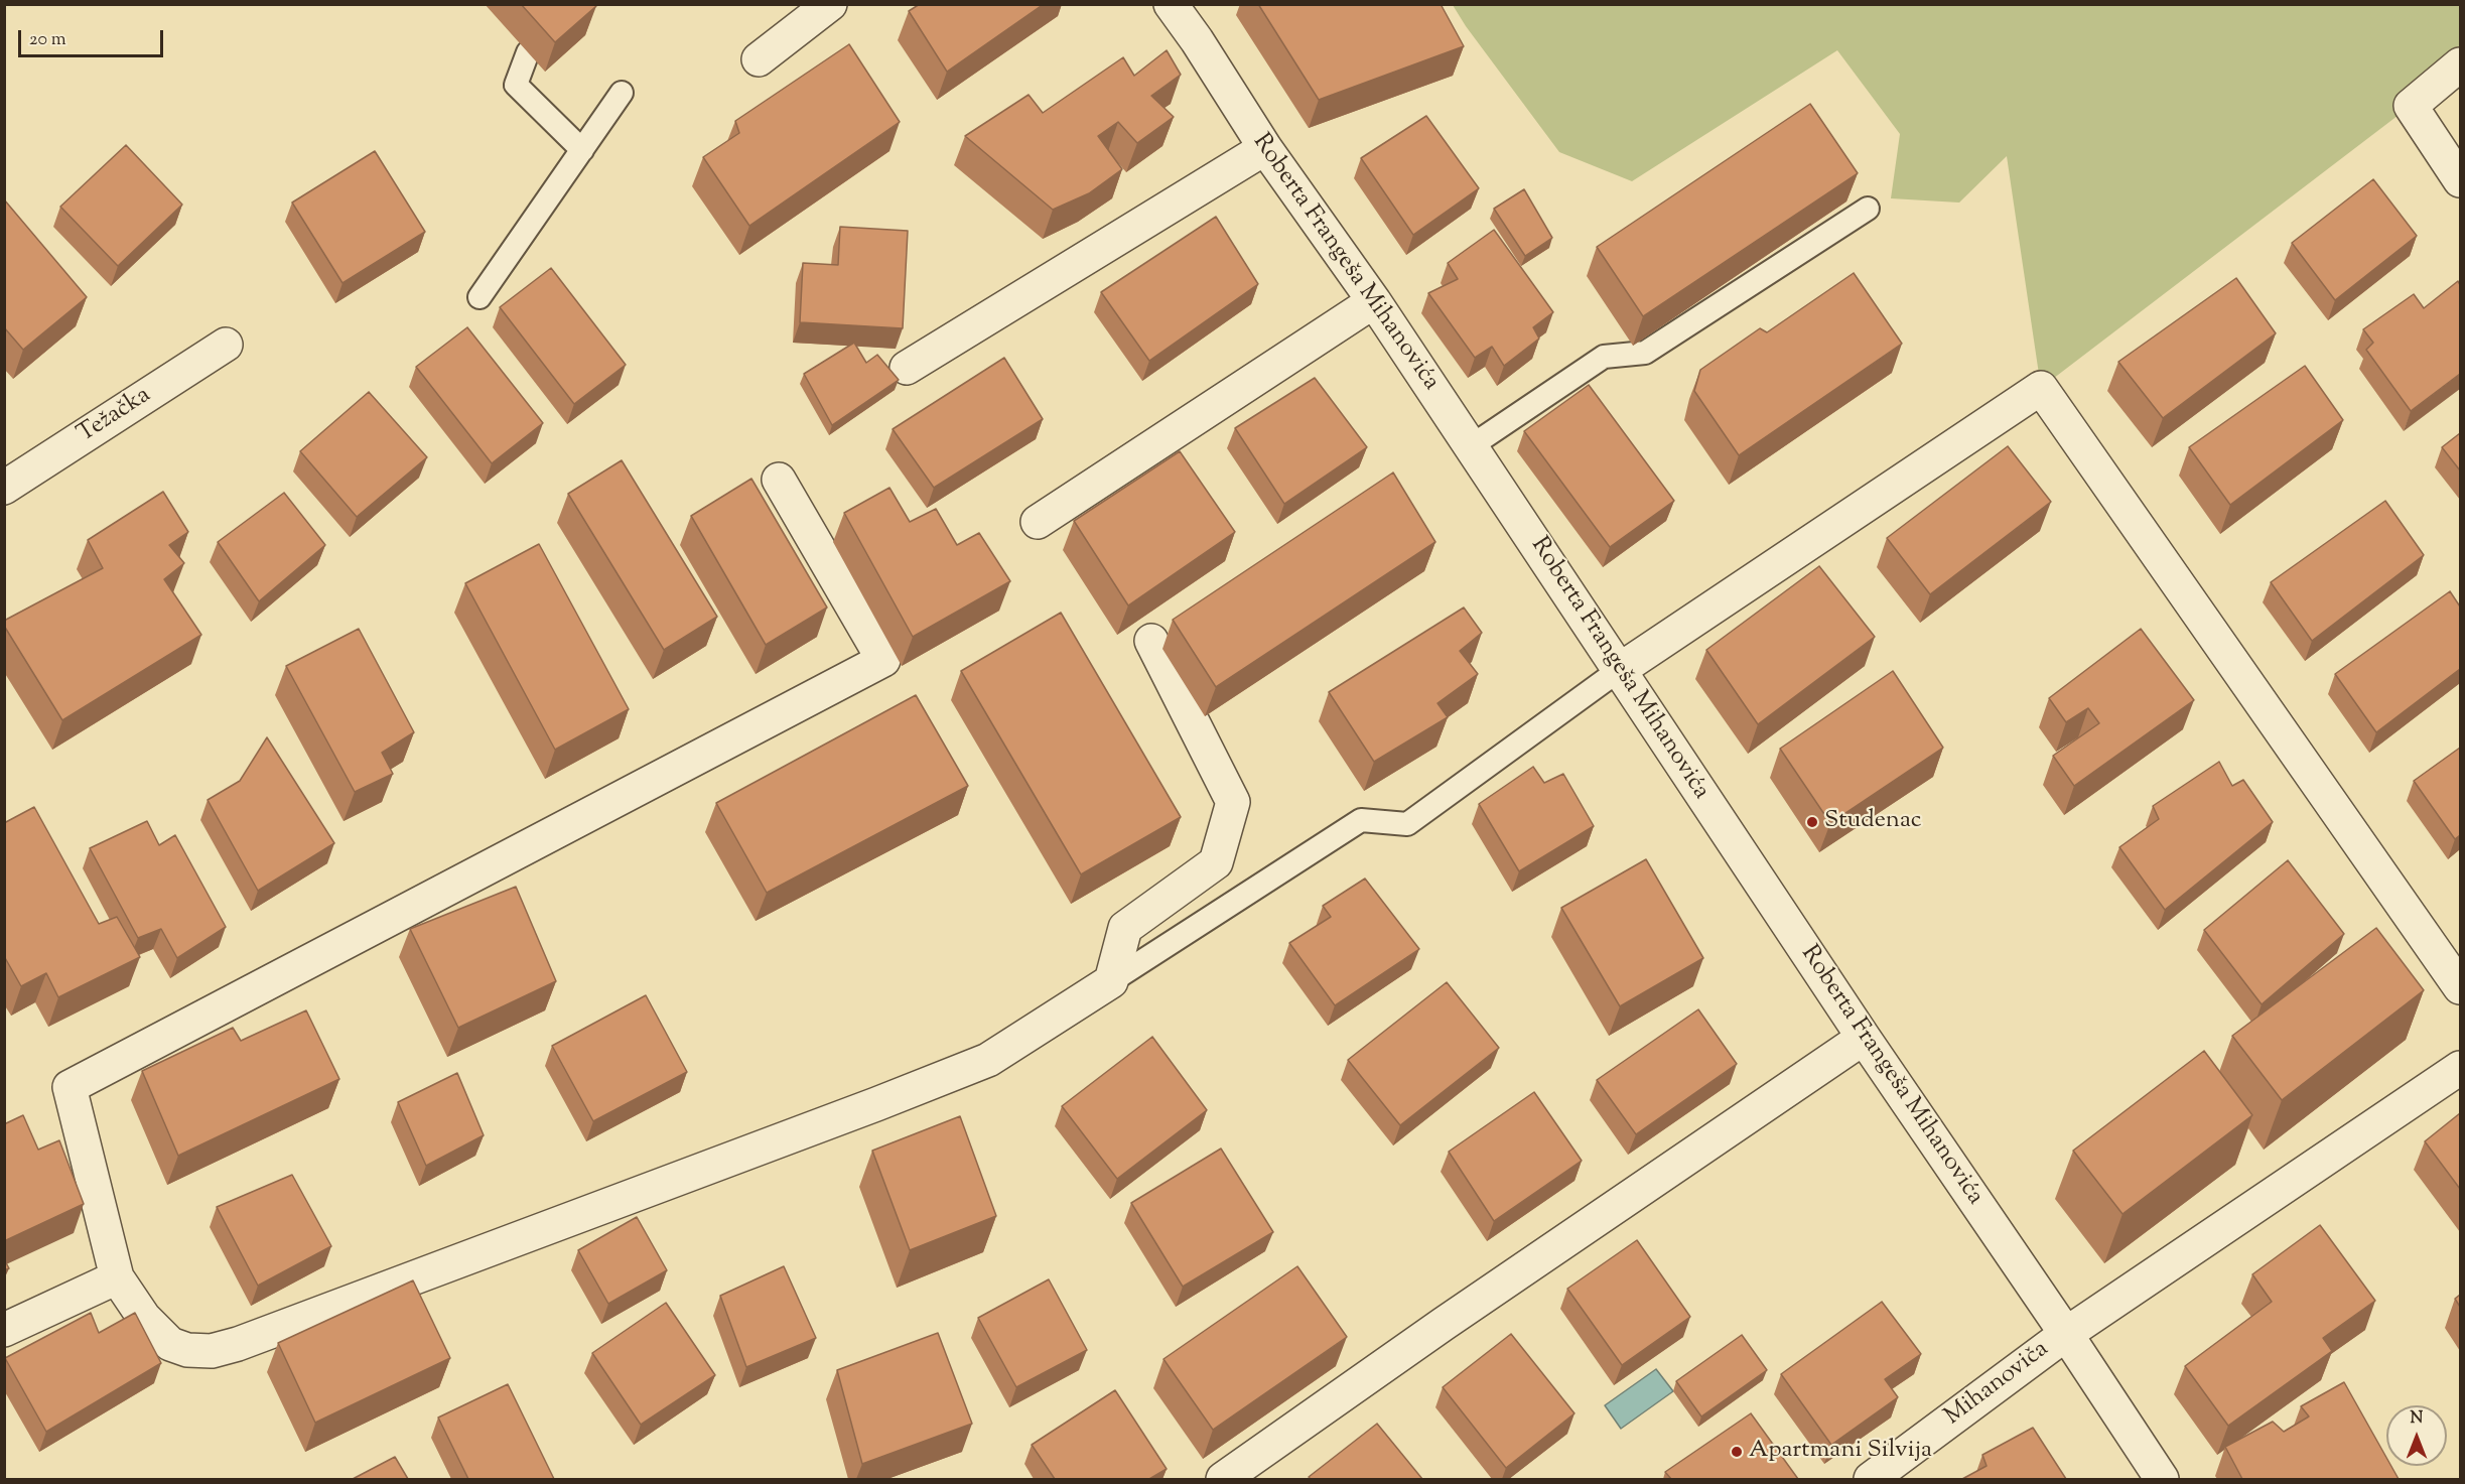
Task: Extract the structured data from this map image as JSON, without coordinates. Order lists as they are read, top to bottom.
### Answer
{
  "streets": {
    "street": ["Roberta Frangeša Mihanovića", "Težačka", "Mihanoviča"]
  },
  "crossings": [
    ["Roberta Frangeša Mihanovića", "Mihanoviča"]
  ],
  "places": ["Studenac", "Apartmani Silvija"],
  "scale_bar": "20 m",
  "north": "top"
}
